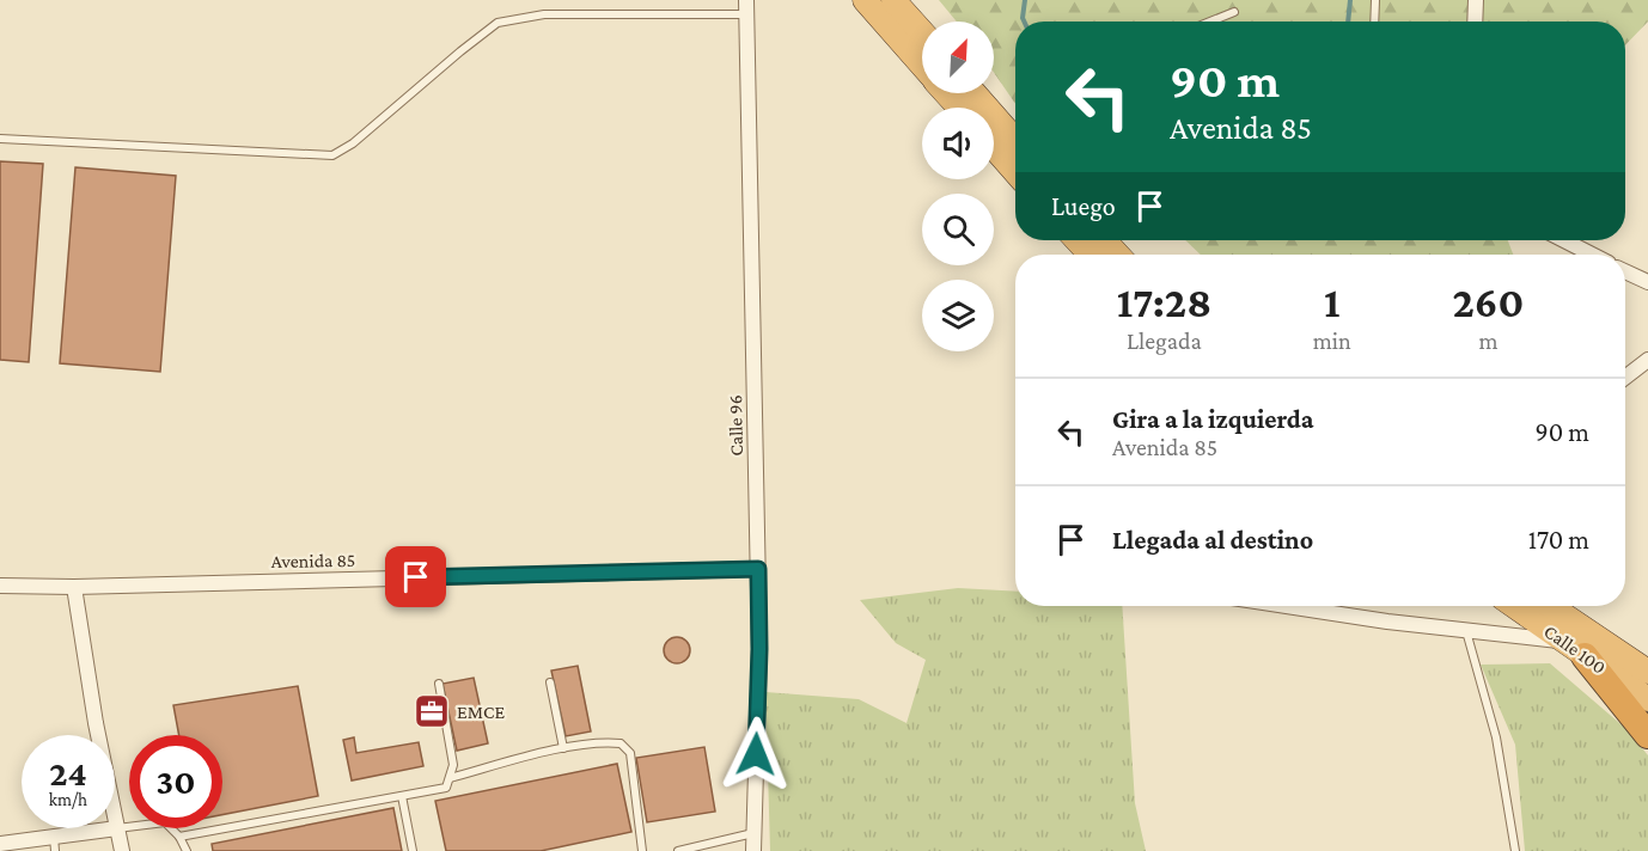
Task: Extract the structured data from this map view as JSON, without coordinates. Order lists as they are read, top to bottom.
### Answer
{
  "streets": {
    "highway": ["Calle 100"],
    "street": ["Calle 96", "Avenida 85"]
  },
  "crossings": [
    ["Calle 96", "Avenida 85"]
  ],
  "places": {
    "office": ["EMCE"]
  },
  "north": "top right",
  "page": {
    "turn": ["90 m", "Avenida 85"],
    "then": "Luego",
    "eta": [
      "17:28",
      "Llegada",
      "1",
      "min",
      "260",
      "m"
    ],
    "list": [
      {
        "name": "Gira a la izquierda",
        "note": "Avenida 85",
        "value": "90 m"
      },
      {
        "name": "Llegada al destino",
        "value": "170 m"
      }
    ],
    "speed": "24 km/h",
    "limit": "30"
  }
}
